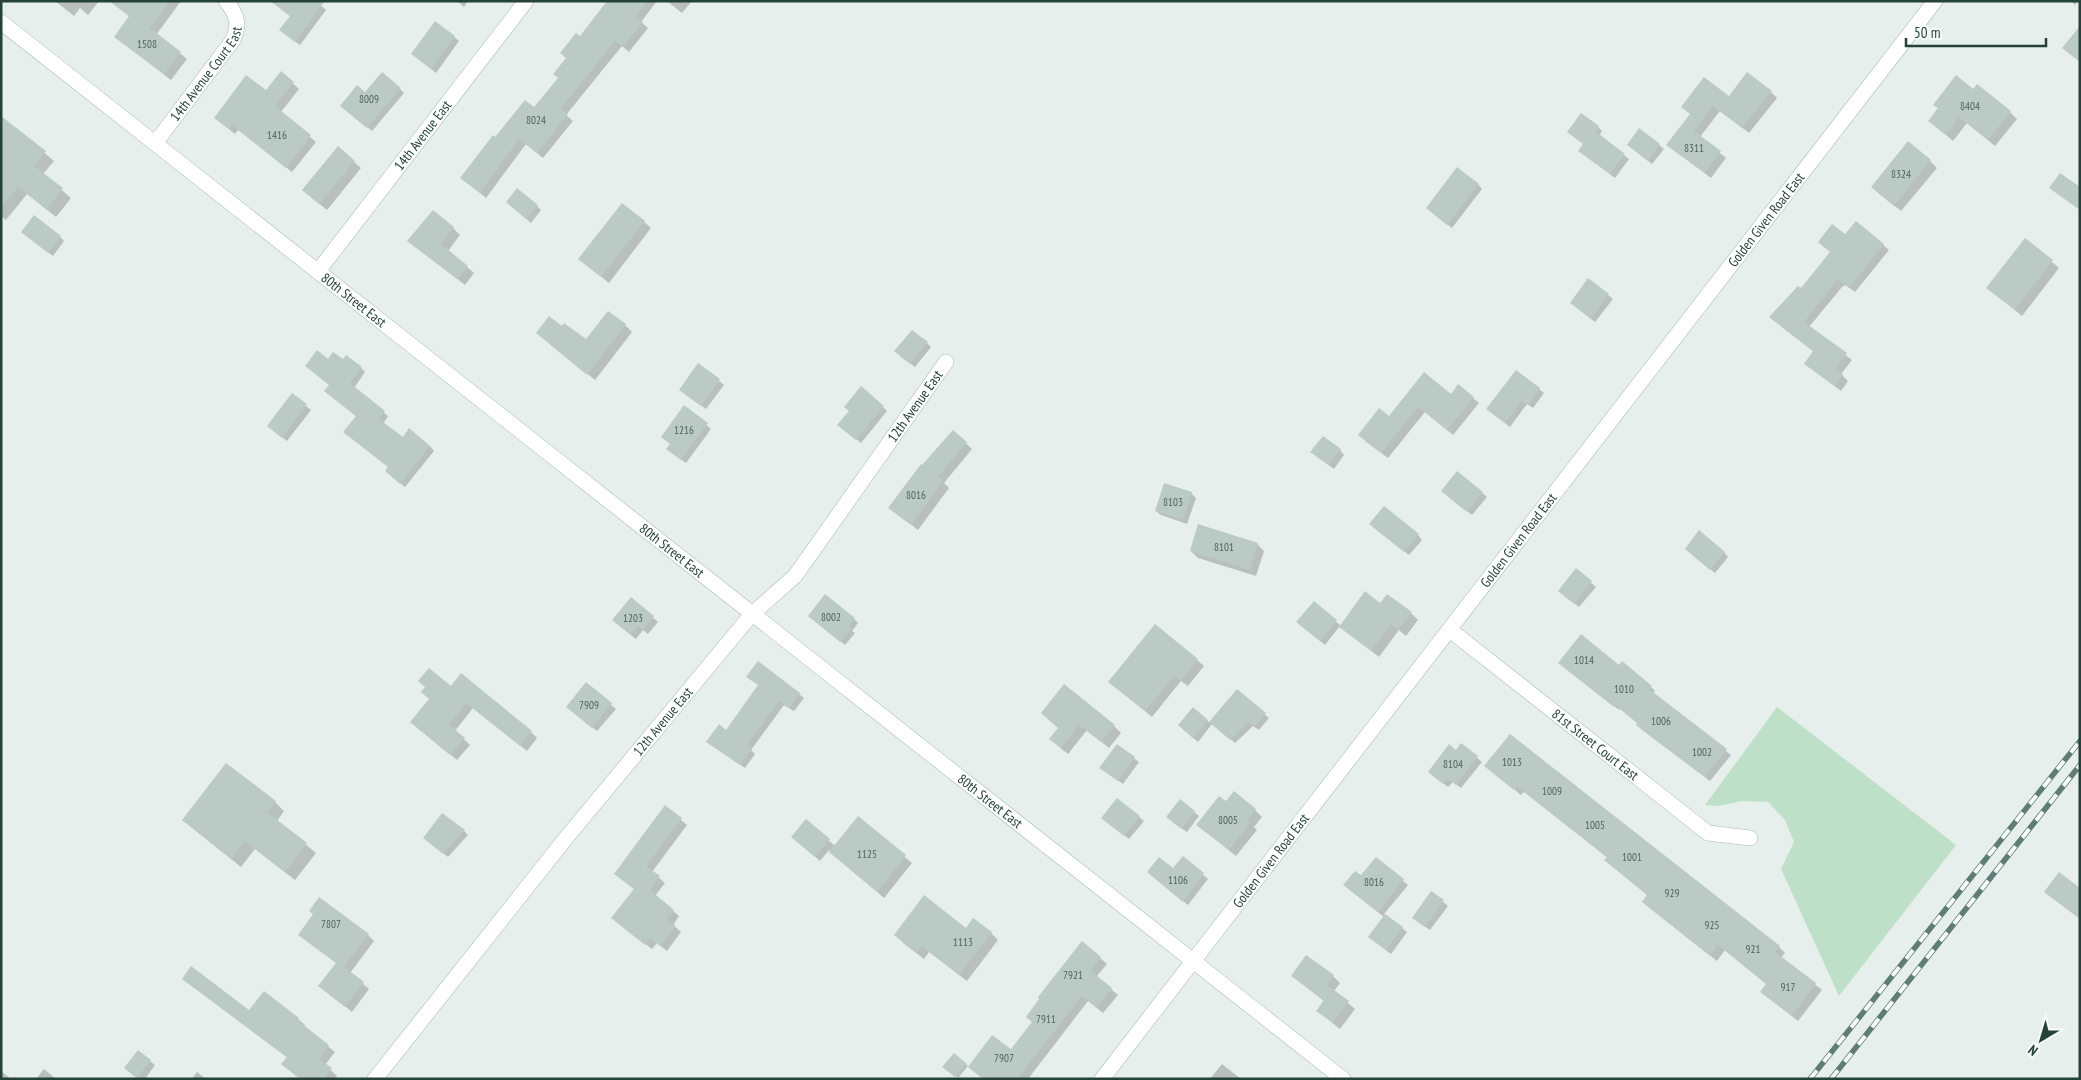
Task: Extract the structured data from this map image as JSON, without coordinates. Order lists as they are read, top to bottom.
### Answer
{
  "streets": {
    "street": [
      "14th Avenue Court East",
      "14th Avenue East",
      "Golden Given Road East",
      "80th Street East",
      "12th Avenue East",
      "81st Street Court East"
    ]
  },
  "crossings": [
    ["14th Avenue Court East", "80th Street East"],
    ["14th Avenue East", "80th Street East"],
    ["Golden Given Road East", "80th Street East"],
    ["Golden Given Road East", "81st Street Court East"],
    ["80th Street East", "12th Avenue East"]
  ],
  "house_numbers": [
    "1508",
    "8009",
    "8404",
    "8024",
    "1416",
    "8311",
    "8324",
    "1216",
    "8016",
    "8103",
    "8101",
    "8002",
    "1203",
    "1014",
    "1010",
    "7909",
    "1006",
    "1002",
    "1013",
    "8104",
    "1009",
    "8005",
    "1005",
    "1125",
    "1001",
    "1106",
    "8016",
    "929",
    "7807",
    "925",
    "1113",
    "921",
    "7921",
    "917",
    "7911",
    "7907"
  ],
  "scale_bar": "50 m",
  "north": "bottom left"
}
